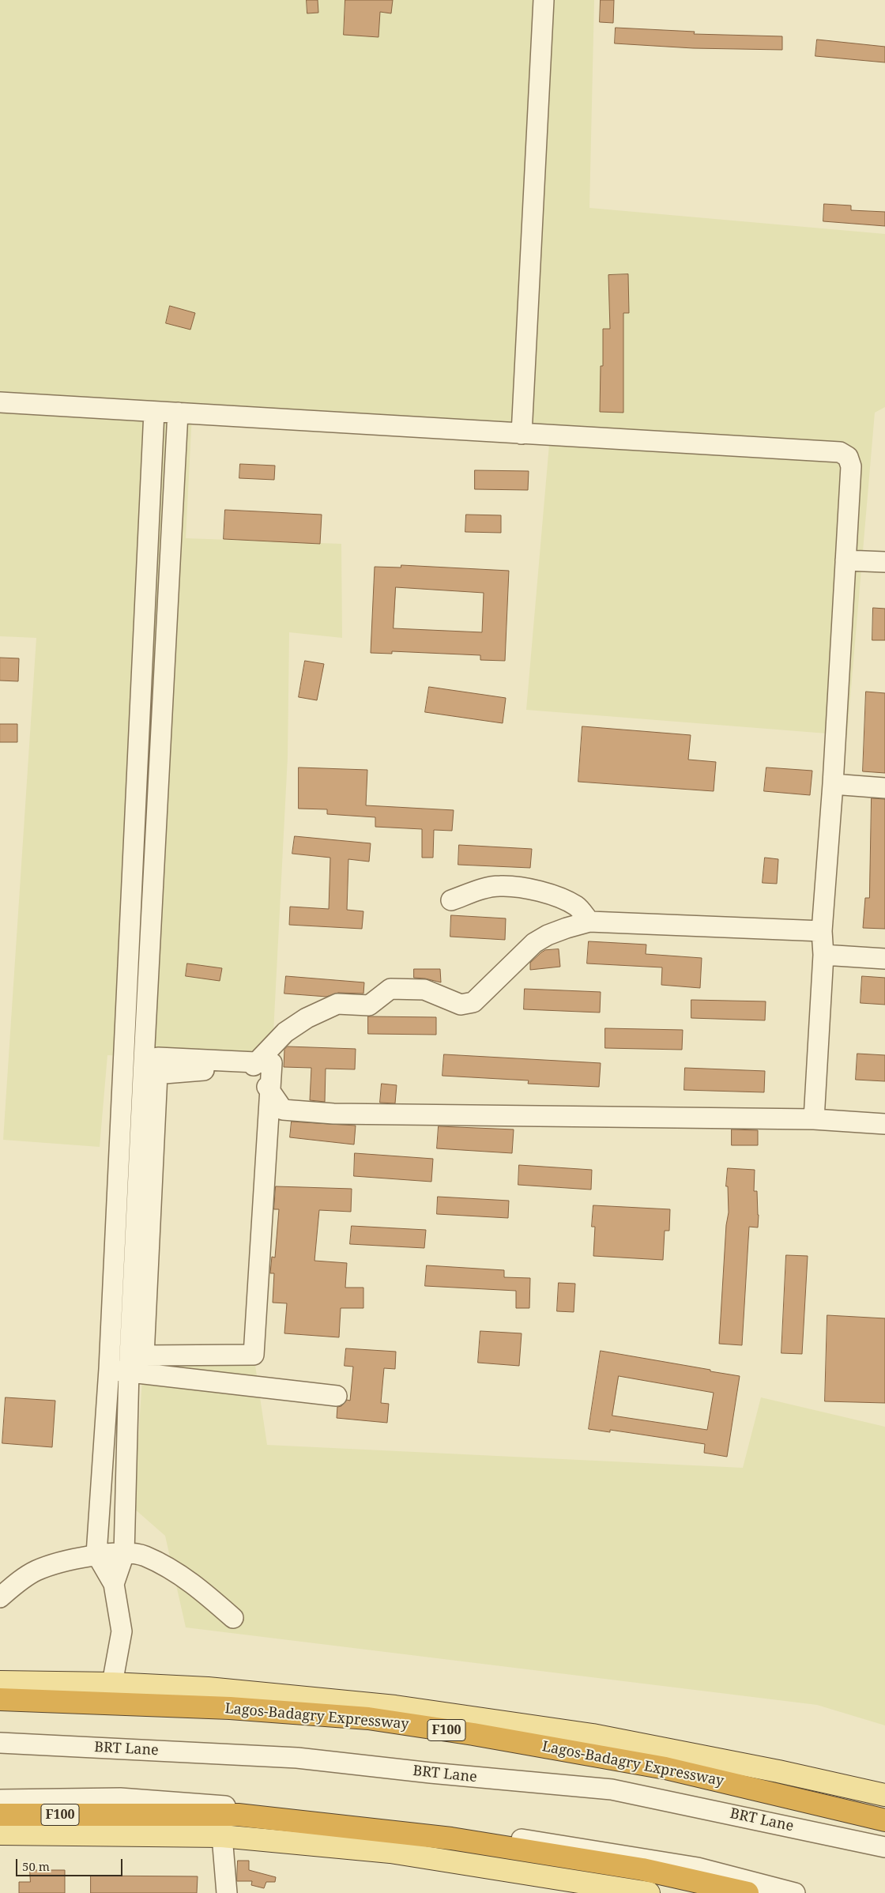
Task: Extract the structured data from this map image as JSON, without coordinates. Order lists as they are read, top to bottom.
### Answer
{
  "streets": {
    "highway": ["Lagos-Badagry Expressway", "F100"],
    "street": ["BRT Lane"]
  },
  "scale_bar": "50 m"
}
